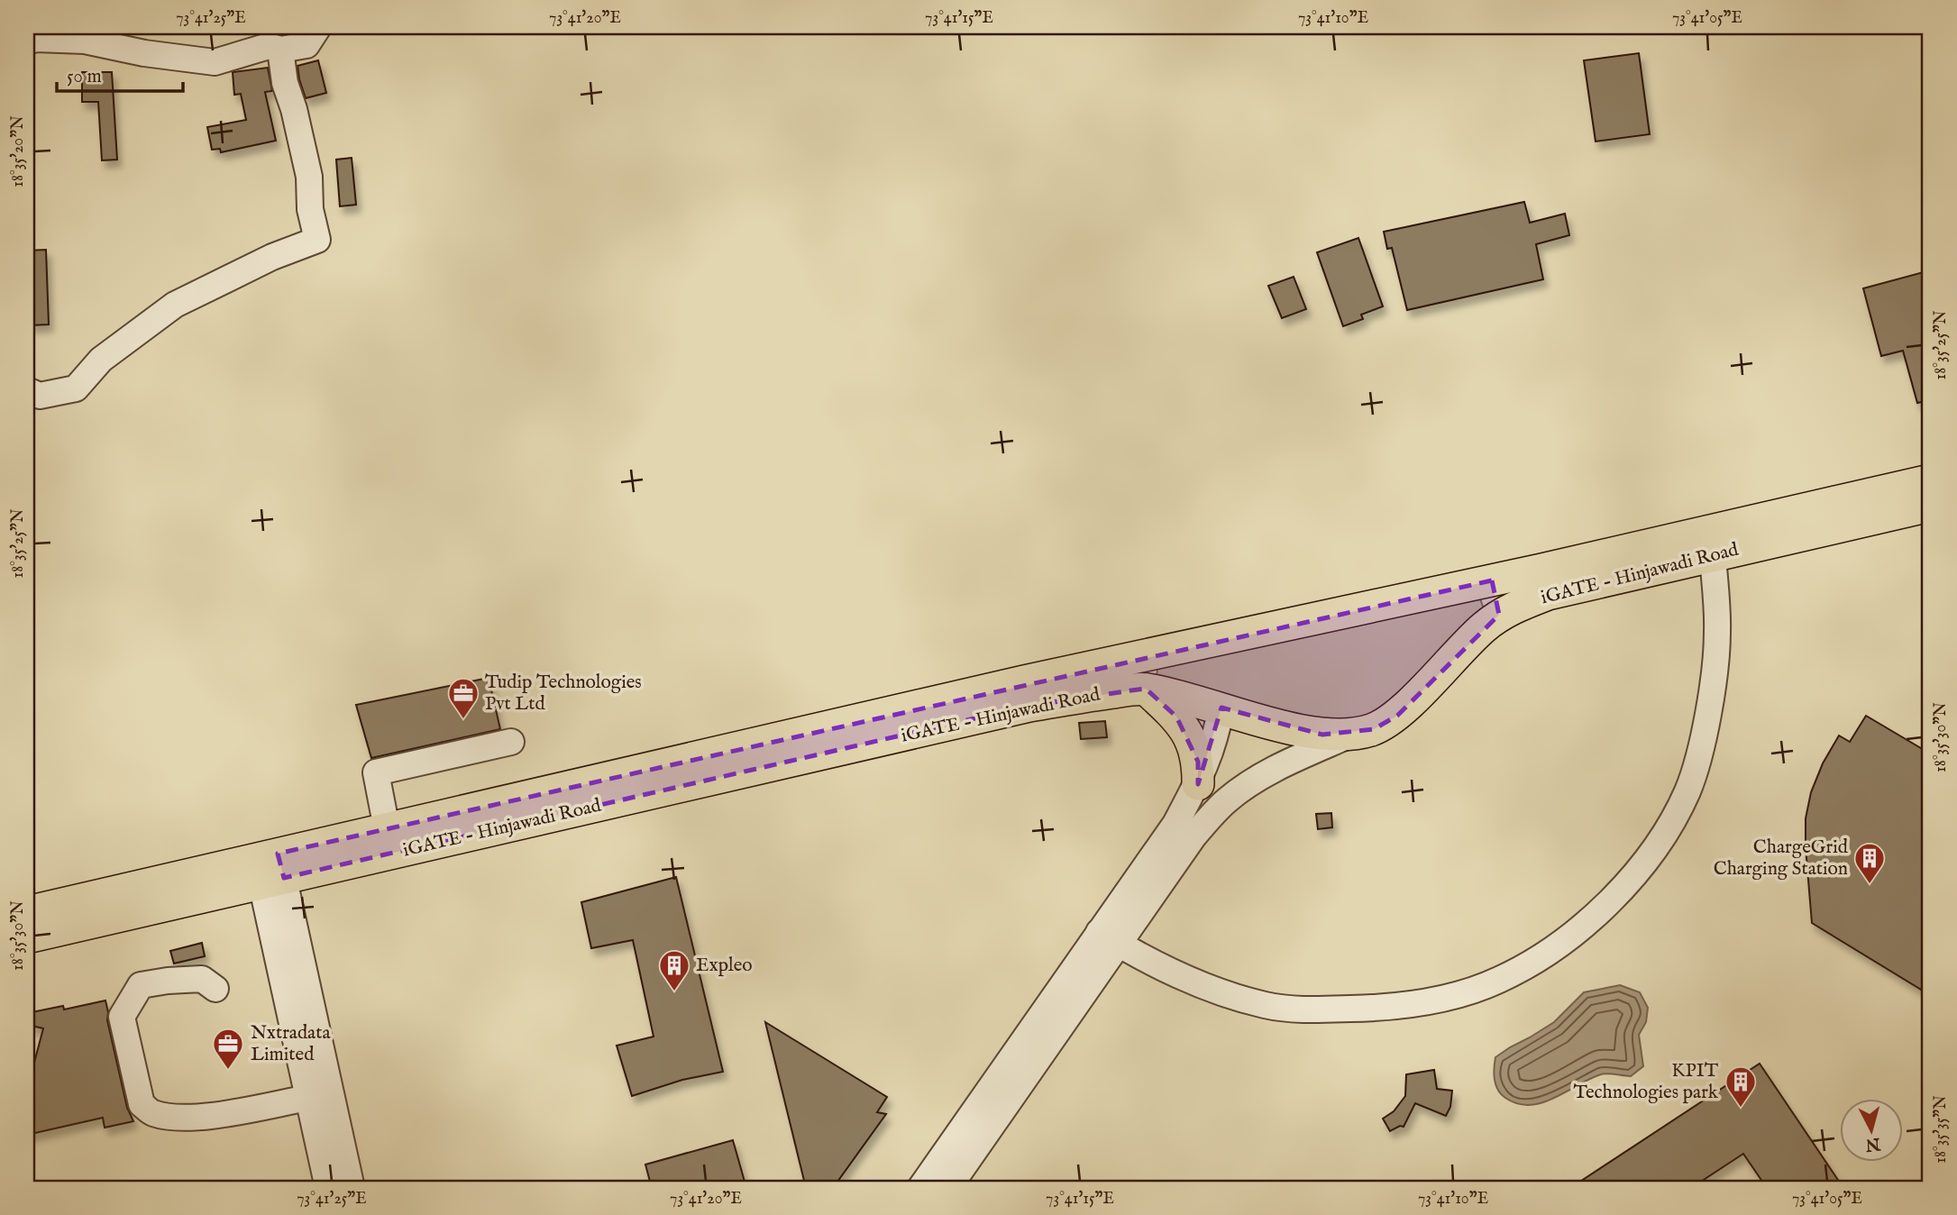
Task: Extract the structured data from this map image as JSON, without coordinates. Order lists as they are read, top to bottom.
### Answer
{
  "streets": {
    "main road": ["iGATE - Hinjawadi Road"]
  },
  "places": {
    "office": ["Tudip Technologies Pvt Ltd", "Nxtradata Limited"],
    "building": ["ChargeGrid Charging Station", "Expleo", "KPIT Technologies park"]
  },
  "scale_bar": "50 m",
  "north": "bottom",
  "coordinates": [
    "73°41'25\"E",
    "73°41'20\"E",
    "73°41'15\"E",
    "73°41'10\"E",
    "73°41'05\"E",
    "18°35'20\"N",
    "18°35'25\"N",
    "18°35'30\"N",
    "18°35'35\"N"
  ]
}
